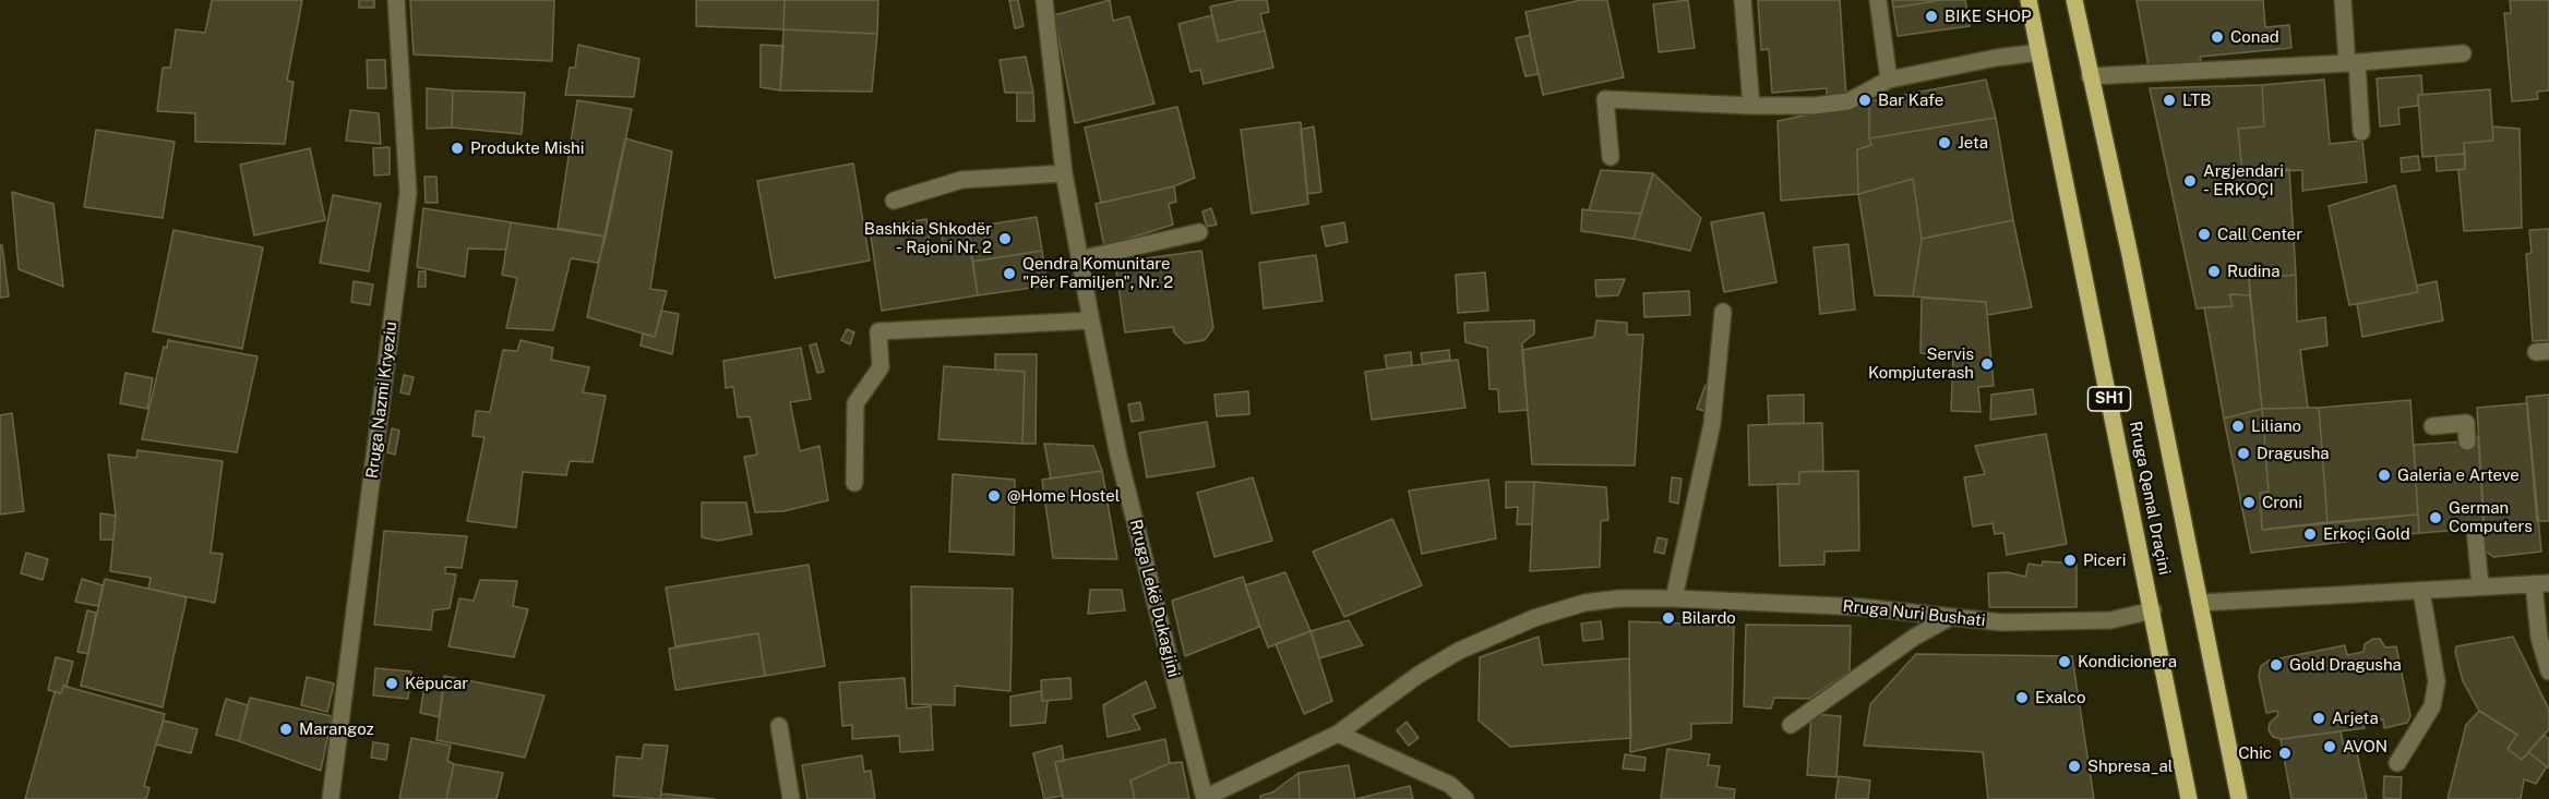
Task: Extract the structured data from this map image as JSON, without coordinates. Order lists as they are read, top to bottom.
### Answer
{
  "streets": {
    "main road": ["SH1", "Rruga Qemal Draçini"],
    "street": ["Rruga Nazmi Kryeziu", "Rruga Lekë Dukagjini", "Rruga Nuri Bushati"]
  },
  "crossings": [
    ["Rruga Qemal Draçini", "Rruga Nuri Bushati"],
    ["Rruga Lekë Dukagjini", "Rruga Nuri Bushati"]
  ],
  "places": [
    "BIKE SHOP",
    "Conad",
    "Bar Kafe",
    "LTB",
    "Jeta",
    "Produkte Mishi",
    "Argjendari - ERKOÇI",
    "Call Center",
    "Bashkia Shkodër - Rajoni Nr. 2",
    "Rudina",
    "Qendra Komunitare \"Për Familjen\", Nr. 2",
    "Servis Kompjuterash",
    "Liliano",
    "Dragusha",
    "Galeria e Arteve",
    "@Home Hostel",
    "Croni",
    "German Computers",
    "Erkoçi Gold",
    "Piceri",
    "Bilardo",
    "Kondicionera",
    "Gold Dragusha",
    "Këpucar",
    "Exalco",
    "Arjeta",
    "Marangoz",
    "AVON",
    "Chic",
    "Shpresa_al"
  ]
}
